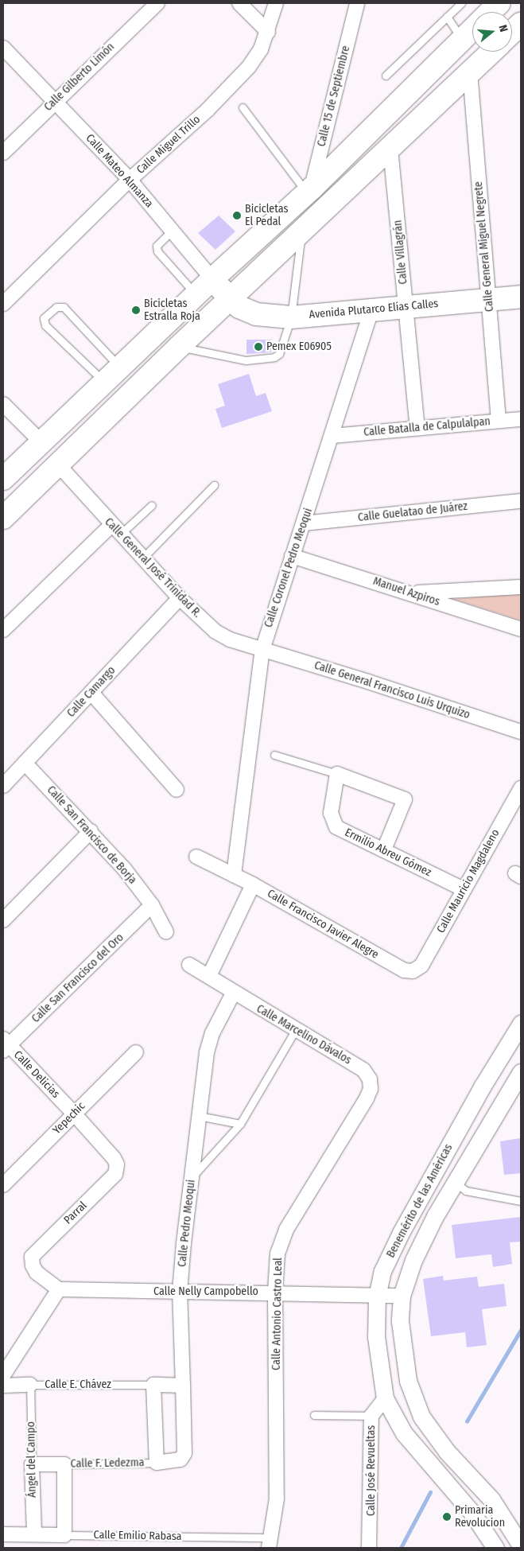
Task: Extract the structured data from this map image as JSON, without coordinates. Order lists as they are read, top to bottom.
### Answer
{
  "streets": {
    "main road": ["Calle Mateo Almanza", "Avenida Plutarco Elías Calles"],
    "street": [
      "Calle Gilberto Limón",
      "Calle 15 de Septiembre",
      "Calle Miguel Trillo",
      "Calle General Miguel Negrete",
      "Calle Villagrán",
      "Calle Batalla de Calpulalpan",
      "Calle Guelatao de Juárez",
      "Calle General José Trinidad R.",
      "Calle Coronel Pedro Meoqui",
      "Manuel Azpiros",
      "Calle General Francisco Luis Urquizo",
      "Calle Camargo",
      "Calle San Francisco de Borja",
      "Ermilio Abreu Gómez",
      "Calle Mauricio Magdaleno",
      "Calle Francisco Javier Alegre",
      "Calle San Francisco del Oro",
      "Calle Marcelino Dávalos",
      "Calle Delicias",
      "Yepechic",
      "Benemérito de las Américas",
      "Parral",
      "Calle Pedro Meoqui",
      "Calle Nelly Campobello",
      "Calle Antonio Castro Leal",
      "Calle E. Chávez",
      "Ángel del Campo",
      "Calle F. Ledezma",
      "Calle José Revueltas",
      "Calle Emilio Rabasa"
    ]
  },
  "crossings": [
    ["Calle Gilberto Limón", "Calle Mateo Almanza"],
    ["Calle Miguel Trillo", "Calle Mateo Almanza"],
    ["Calle Mateo Almanza", "Avenida Plutarco Elías Calles"],
    ["Calle General Miguel Negrete", "Avenida Plutarco Elías Calles"],
    ["Calle General Miguel Negrete", "Calle Batalla de Calpulalpan"],
    ["Calle Villagrán", "Avenida Plutarco Elías Calles"],
    ["Calle Villagrán", "Calle Batalla de Calpulalpan"],
    ["Avenida Plutarco Elías Calles", "Calle Coronel Pedro Meoqui"],
    ["Calle Batalla de Calpulalpan", "Calle Coronel Pedro Meoqui"],
    ["Calle Guelatao de Juárez", "Calle Coronel Pedro Meoqui"],
    ["Calle General José Trinidad R.", "Calle Coronel Pedro Meoqui"],
    ["Calle General José Trinidad R.", "Calle General Francisco Luis Urquizo"],
    ["Calle General José Trinidad R.", "Calle Camargo"],
    ["Calle Coronel Pedro Meoqui", "Manuel Azpiros"],
    ["Calle Coronel Pedro Meoqui", "Calle General Francisco Luis Urquizo"],
    ["Calle Coronel Pedro Meoqui", "Calle Francisco Javier Alegre"],
    ["Calle Camargo", "Calle San Francisco de Borja"],
    ["Calle San Francisco de Borja", "Calle San Francisco del Oro"],
    ["Ermilio Abreu Gómez", "Calle Mauricio Magdaleno"],
    ["Calle Mauricio Magdaleno", "Calle Francisco Javier Alegre"],
    ["Calle San Francisco del Oro", "Calle Delicias"],
    ["Calle Marcelino Dávalos", "Calle Pedro Meoqui"],
    ["Calle Marcelino Dávalos", "Calle Antonio Castro Leal"],
    ["Calle Delicias", "Yepechic"],
    ["Calle Delicias", "Parral"],
    ["Benemérito de las Américas", "Calle Nelly Campobello"],
    ["Benemérito de las Américas", "Calle José Revueltas"],
    ["Parral", "Calle Nelly Campobello"],
    ["Calle Pedro Meoqui", "Calle Nelly Campobello"],
    ["Calle Pedro Meoqui", "Calle E. Chávez"],
    ["Calle Pedro Meoqui", "Calle F. Ledezma"],
    ["Calle Nelly Campobello", "Calle Antonio Castro Leal"],
    ["Calle Antonio Castro Leal", "Calle Emilio Rabasa"],
    ["Calle E. Chávez", "Ángel del Campo"],
    ["Ángel del Campo", "Calle F. Ledezma"],
    ["Ángel del Campo", "Calle Emilio Rabasa"]
  ],
  "places": [
    "Bicicletas El Pedal",
    "Bicicletas Estralla Roja",
    "Pemex E06905",
    "Primaria Revolucion"
  ],
  "north": "right"
}
